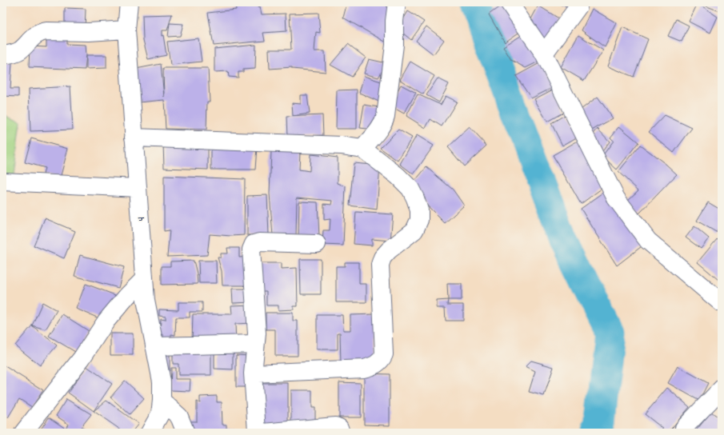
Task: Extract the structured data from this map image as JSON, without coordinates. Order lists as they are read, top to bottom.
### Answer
{
  "streets": {
    "street": ["4"]
  }
}
